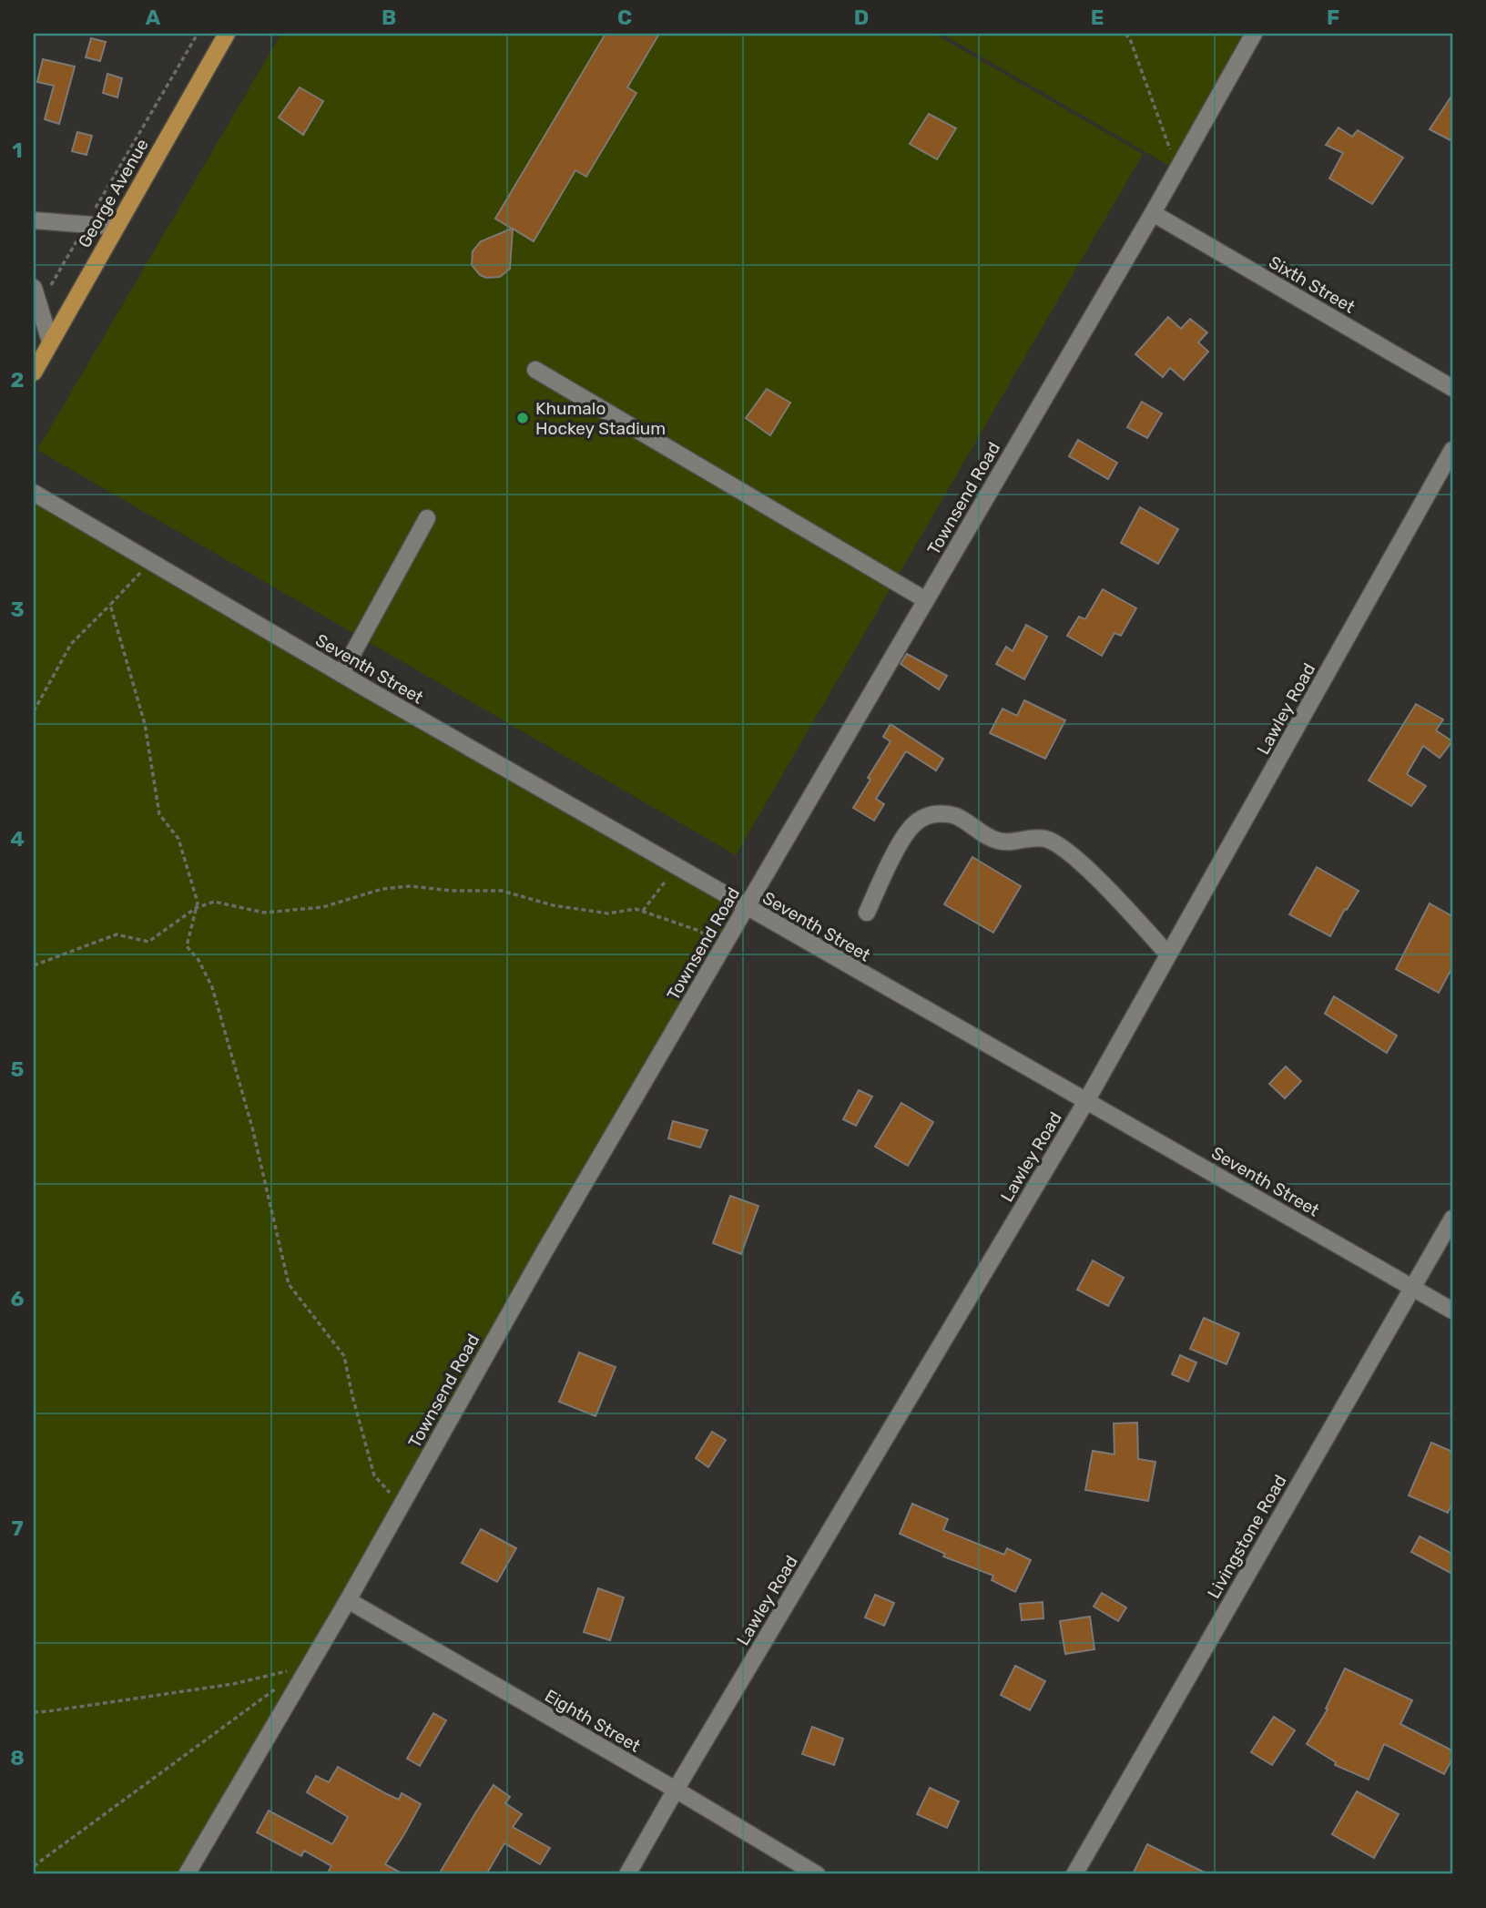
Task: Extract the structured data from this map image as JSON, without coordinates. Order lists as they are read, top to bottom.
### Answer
{
  "streets": {
    "main road": ["George Avenue"],
    "street": [
      "Sixth Street",
      "Townsend Road",
      "Seventh Street",
      "Lawley Road",
      "Livingstone Road",
      "Eighth Street"
    ]
  },
  "crossings": [
    ["Sixth Street", "Townsend Road"],
    ["Townsend Road", "Seventh Street"],
    ["Townsend Road", "Eighth Street"],
    ["Seventh Street", "Lawley Road"],
    ["Seventh Street", "Livingstone Road"],
    ["Lawley Road", "Eighth Street"]
  ],
  "places": ["Khumalo Hockey Stadium"],
  "grid": {
    "columns": [
      "A",
      "B",
      "C",
      "D",
      "E",
      "F"
    ],
    "rows": [
      "1",
      "2",
      "3",
      "4",
      "5",
      "6",
      "7",
      "8"
    ]
  }
}
